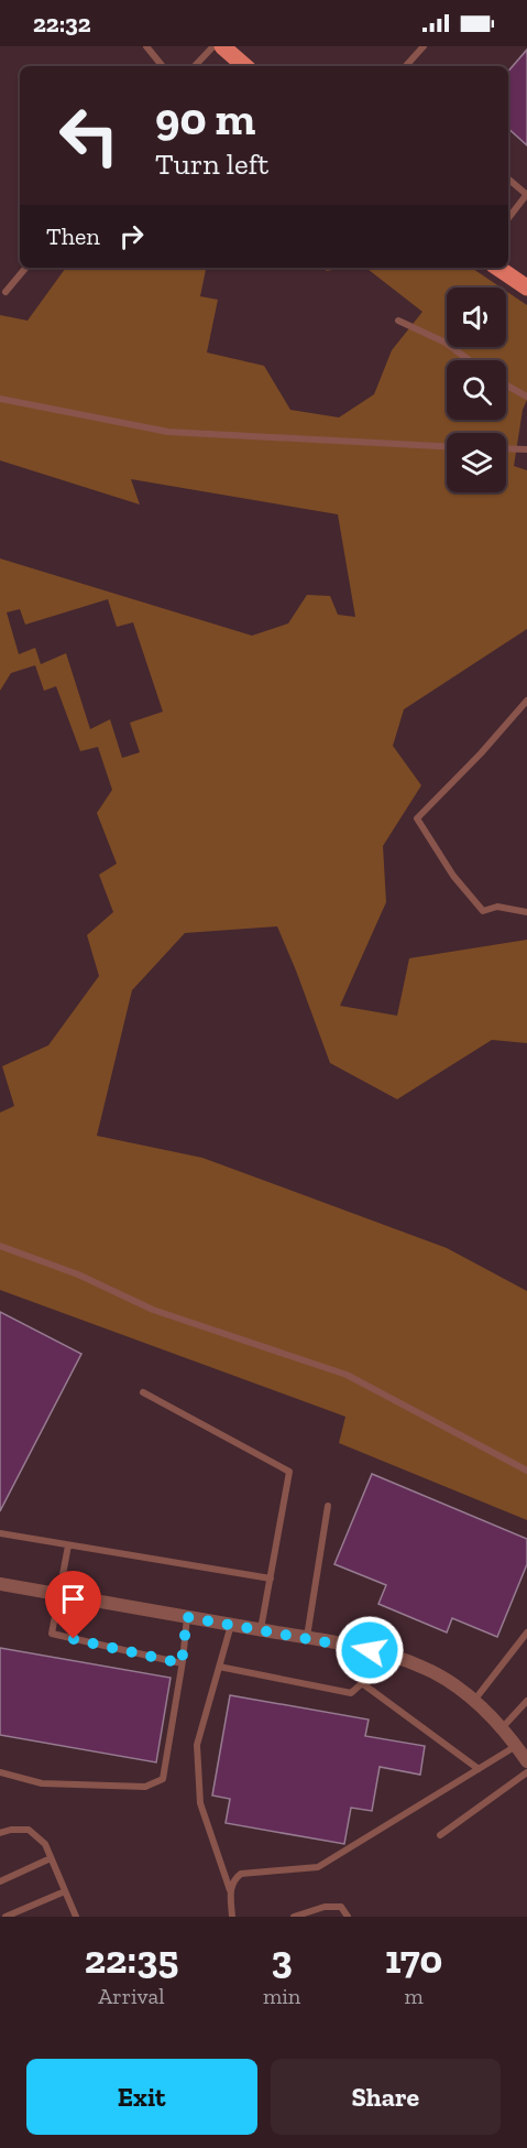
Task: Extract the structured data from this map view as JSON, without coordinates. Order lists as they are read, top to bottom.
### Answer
{
  "page": {
    "status": "22:32",
    "turn": ["90 m", "Turn left"],
    "then": "Then",
    "eta": [
      "22:35",
      "Arrival",
      "3",
      "min",
      "170",
      "m"
    ],
    "buttons": ["Exit", "Share"]
  }
}
